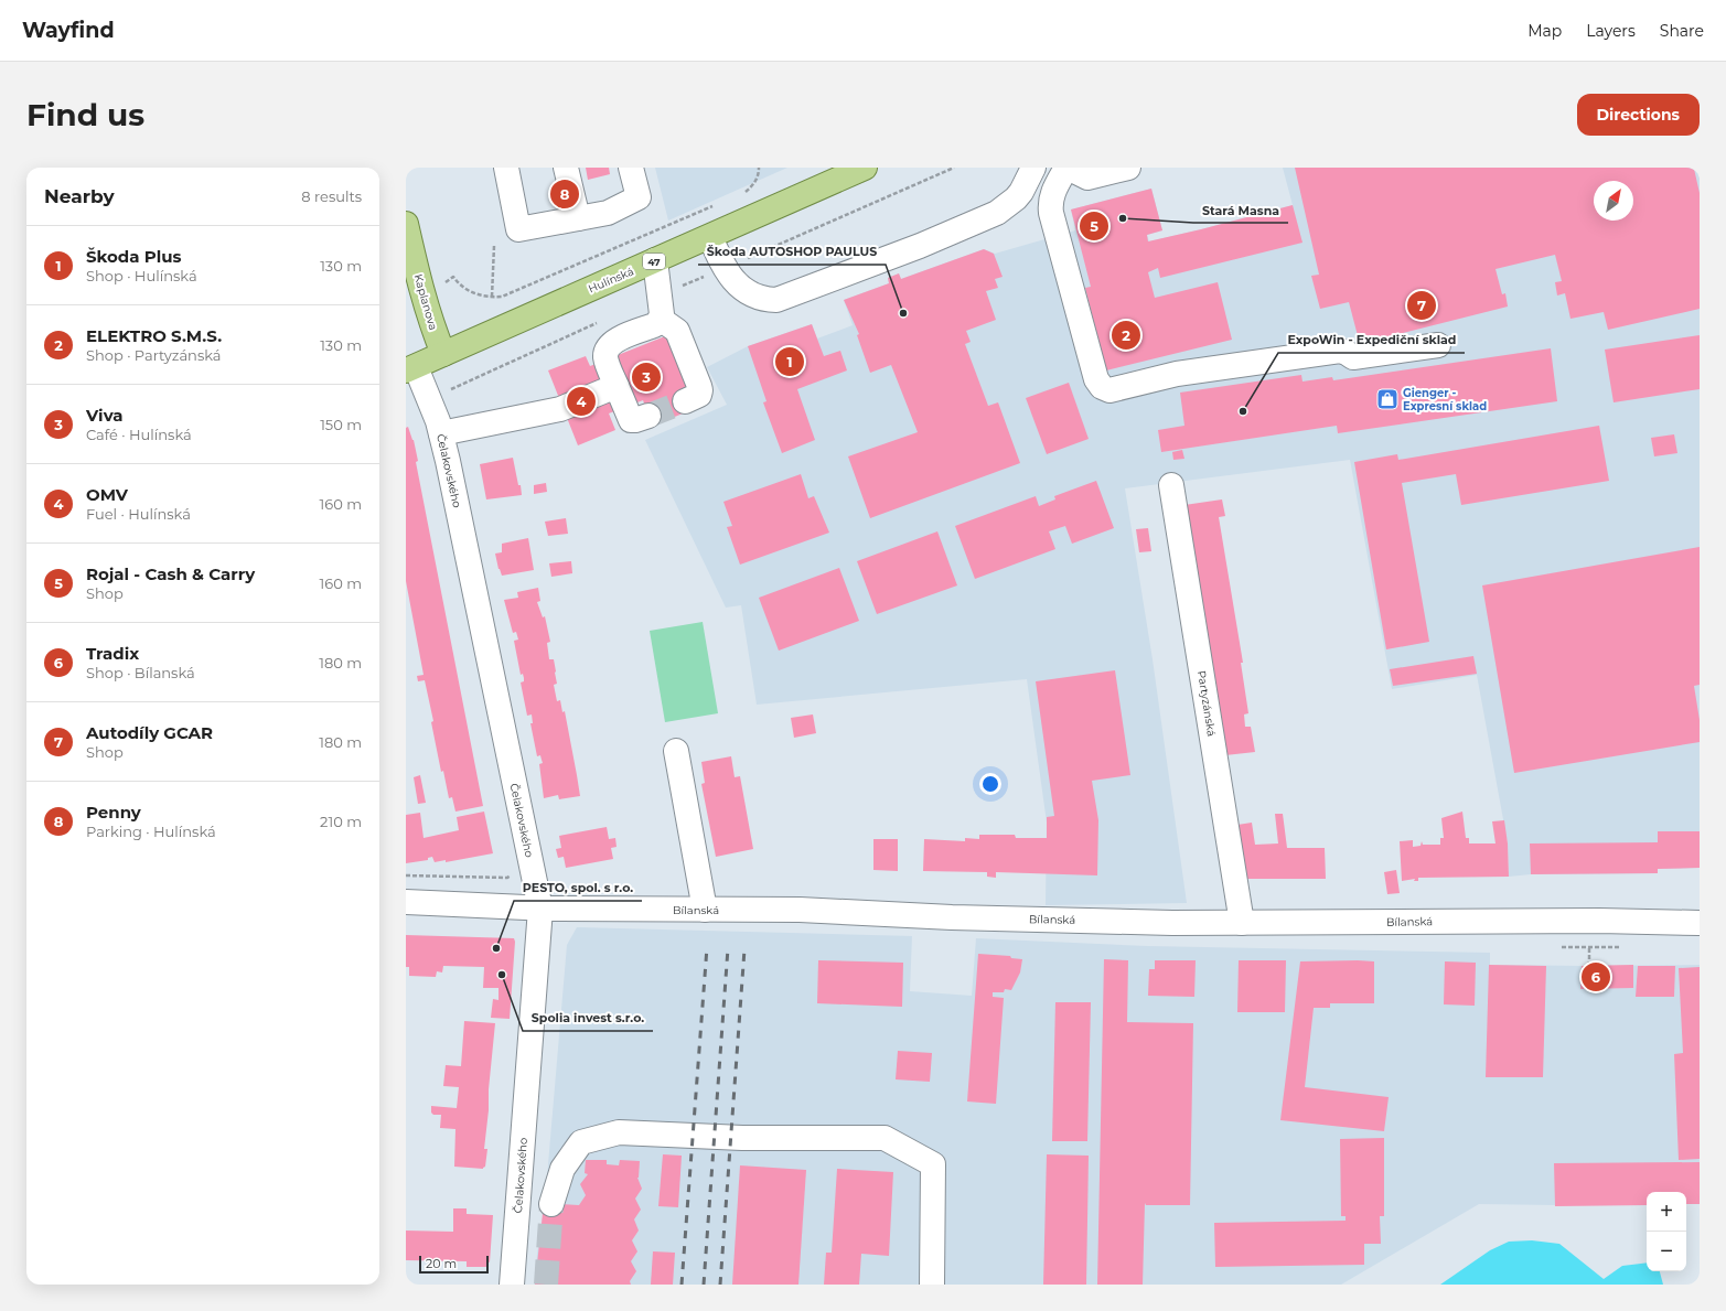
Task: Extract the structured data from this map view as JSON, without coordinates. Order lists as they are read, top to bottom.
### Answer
{
  "streets": {
    "main road": ["47", "Hulínská", "Kaplanova"],
    "street": ["Čelakovského", "Partyzánská", "Bílanská"]
  },
  "crossings": [
    ["Hulínská", "Kaplanova"],
    ["Hulínská", "Čelakovského"],
    ["Čelakovského", "Bílanská"],
    ["Partyzánská", "Bílanská"]
  ],
  "places": {
    "other": [
      "Stará Masna",
      "Škoda AUTOSHOP PAULUS",
      "ExpoWin - Expediční sklad",
      "PESTO, spol. s r.o.",
      "Spolia invest s.r.o."
    ],
    "shop": ["Gienger - Expresní sklad"]
  },
  "scale_bar": "20 m",
  "north": "top right",
  "page": {
    "header": "Wayfind",
    "nav": ["Map", "Layers", "Share"],
    "buttons": "Directions",
    "title": "Find us",
    "heading": ["Nearby", "8 results"],
    "pins": [
      "8",
      "5",
      "7",
      "2",
      "1",
      "3",
      "4",
      "6"
    ],
    "list": [
      {
        "mark": "1",
        "name": "Škoda Plus",
        "note": "Shop · Hulínská",
        "value": "130 m"
      },
      {
        "mark": "2",
        "name": "ELEKTRO S.M.S.",
        "note": "Shop · Partyzánská",
        "value": "130 m"
      },
      {
        "mark": "3",
        "name": "Viva",
        "note": "Café · Hulínská",
        "value": "150 m"
      },
      {
        "mark": "4",
        "name": "OMV",
        "note": "Fuel · Hulínská",
        "value": "160 m"
      },
      {
        "mark": "5",
        "name": "Rojal - Cash & Carry",
        "note": "Shop",
        "value": "160 m"
      },
      {
        "mark": "6",
        "name": "Tradix",
        "note": "Shop · Bílanská",
        "value": "180 m"
      },
      {
        "mark": "7",
        "name": "Autodíly GCAR",
        "note": "Shop",
        "value": "180 m"
      },
      {
        "mark": "8",
        "name": "Penny",
        "note": "Parking · Hulínská",
        "value": "210 m"
      }
    ],
    "map_buttons": ["+", "−"],
    "scale": "20 m"
  }
}
